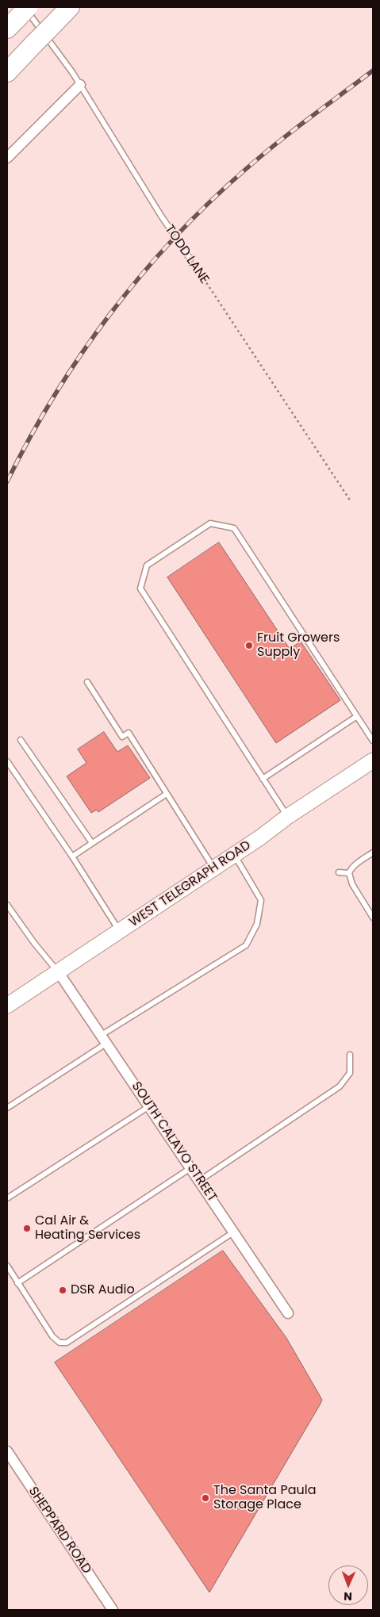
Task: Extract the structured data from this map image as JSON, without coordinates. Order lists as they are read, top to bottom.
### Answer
{
  "streets": {
    "main road": ["WEST TELEGRAPH ROAD"],
    "street": ["SOUTH CALAVO STREET", "SHEPPARD ROAD"],
    "lane": ["TODD LANE"]
  },
  "crossings": [
    ["WEST TELEGRAPH ROAD", "SOUTH CALAVO STREET"]
  ],
  "places": [
    "Fruit Growers Supply",
    "Cal Air & Heating Services",
    "DSR Audio",
    "The Santa Paula Storage Place"
  ],
  "north": "bottom"
}
